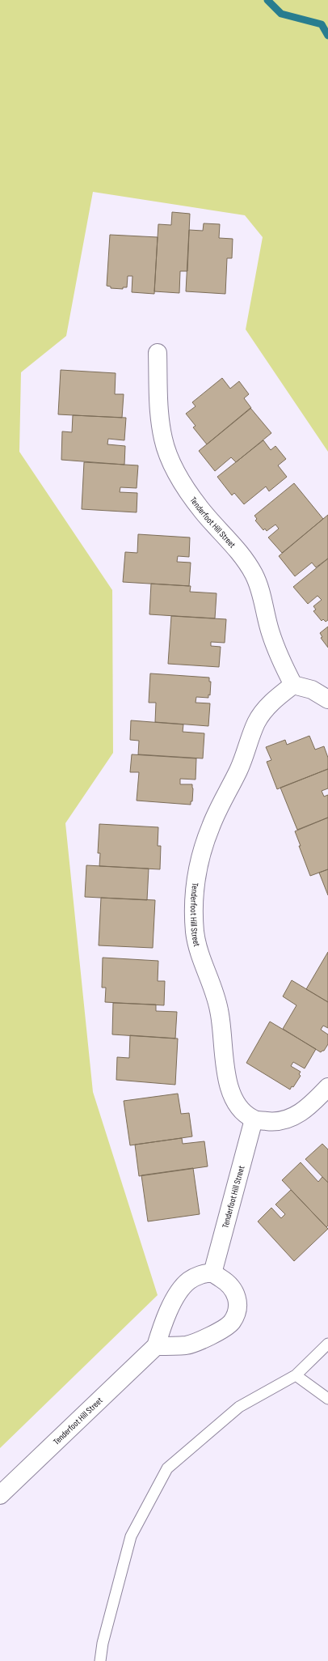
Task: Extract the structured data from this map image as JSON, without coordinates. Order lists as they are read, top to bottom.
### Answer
{
  "streets": {
    "street": ["Tenderfoot Hill Street"]
  }
}
